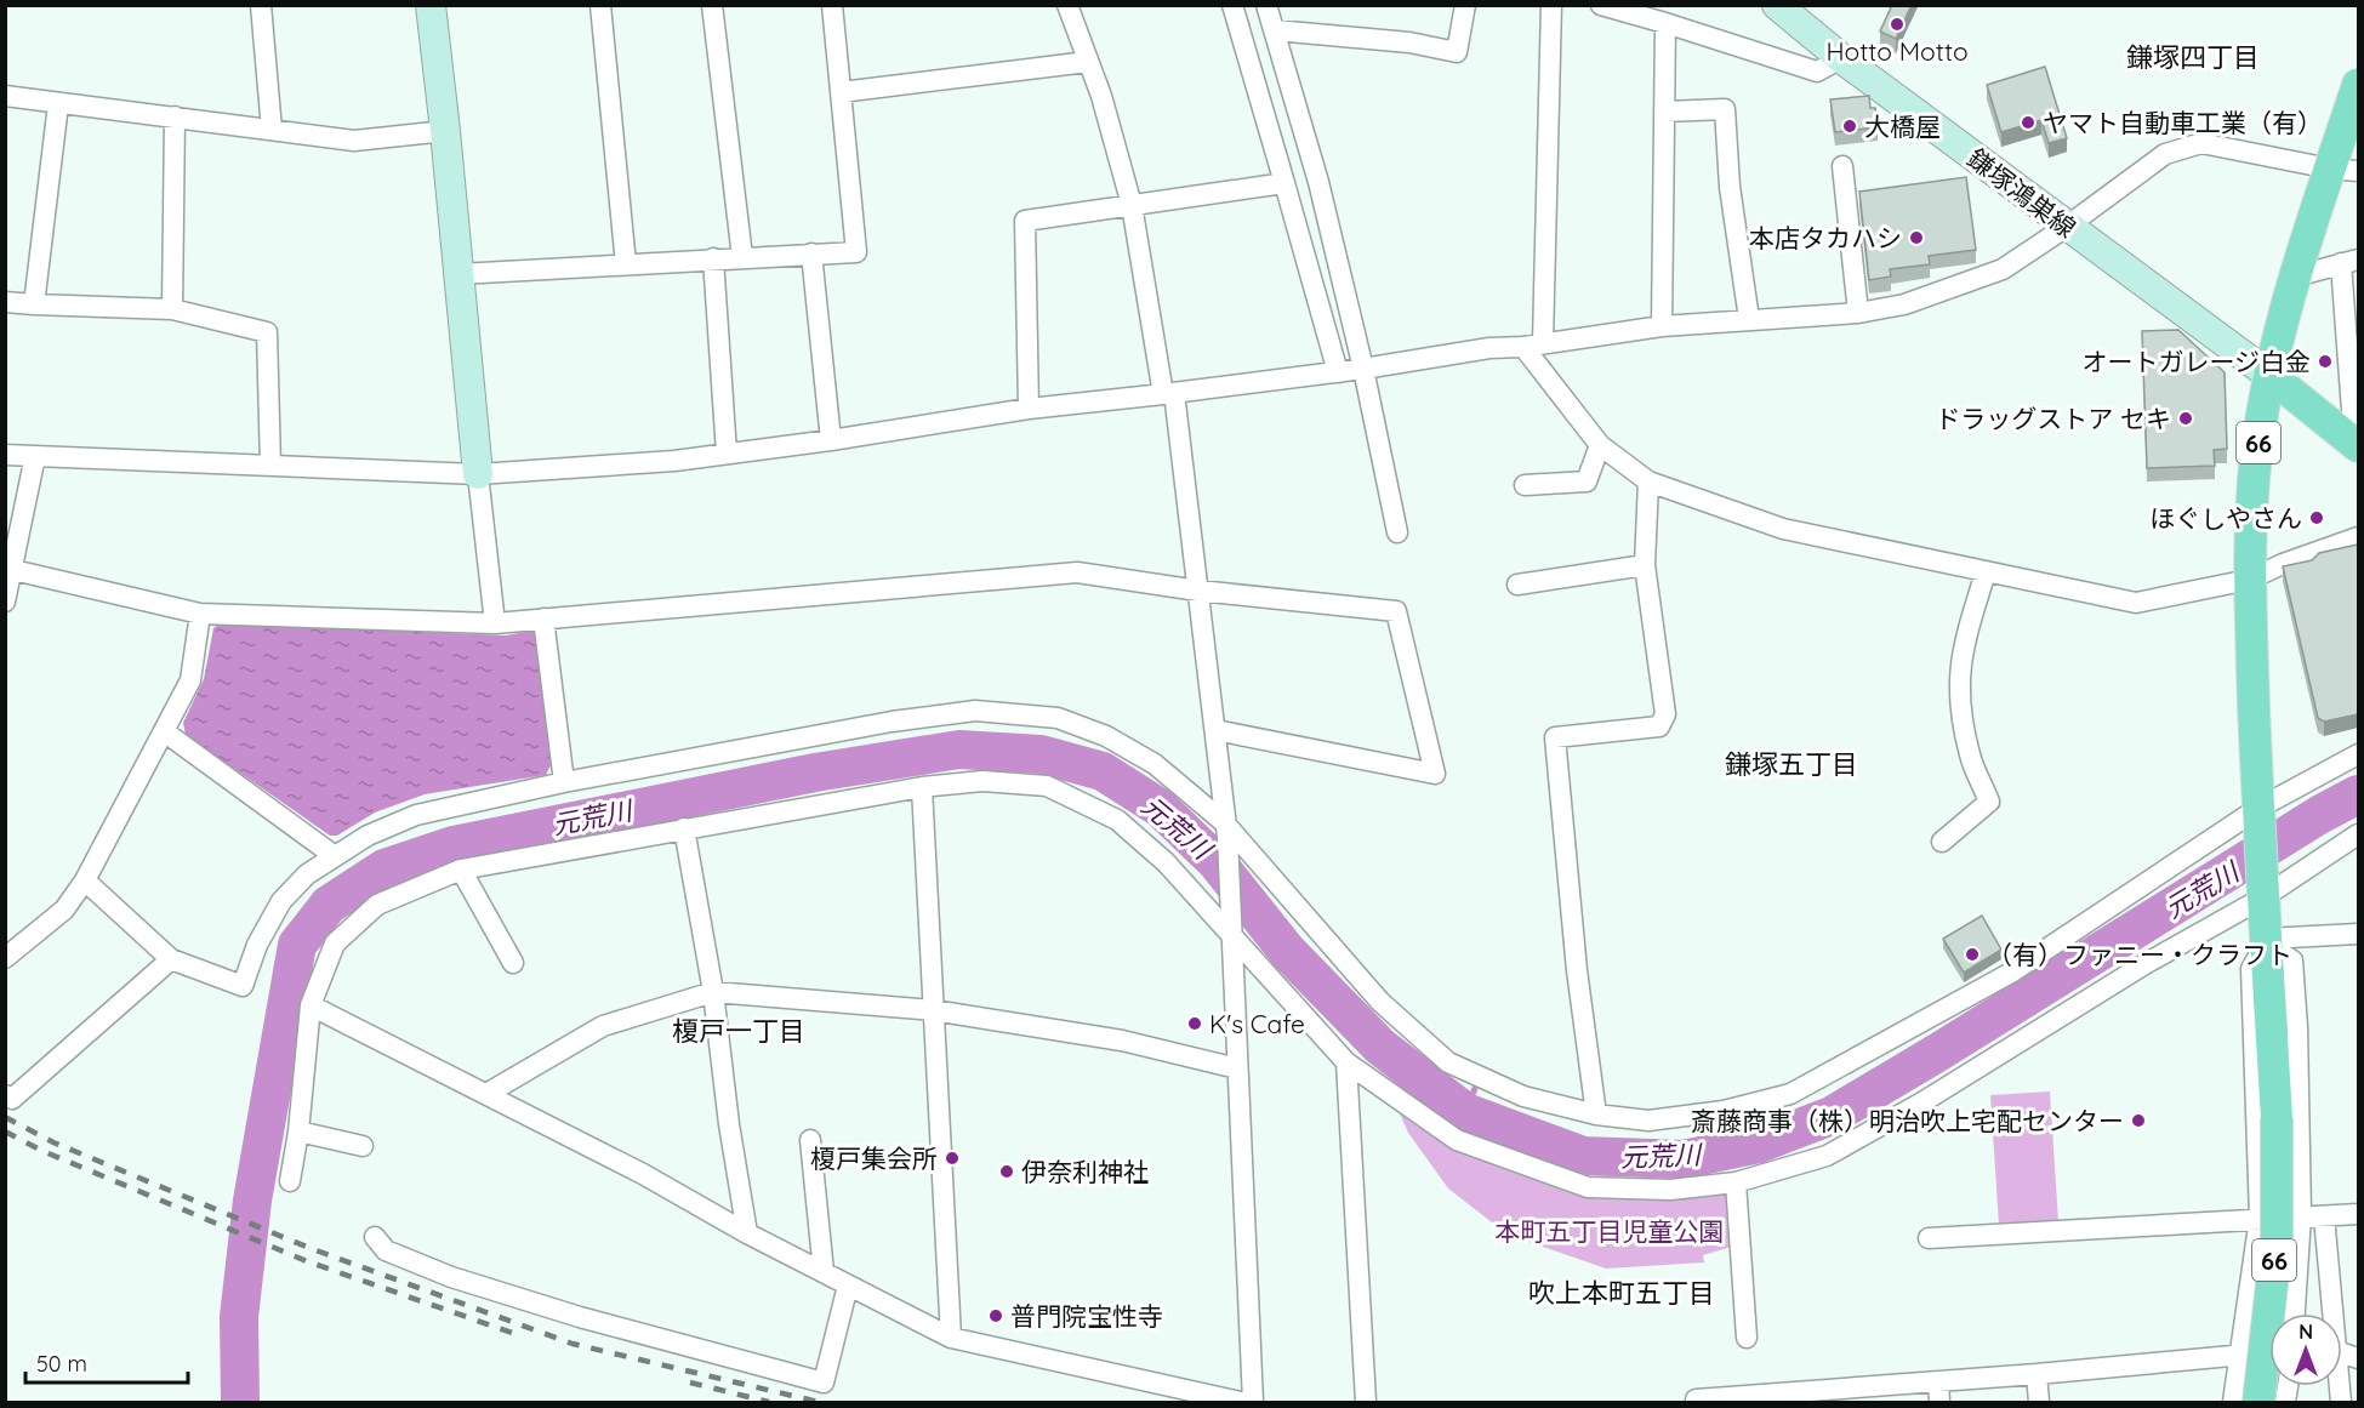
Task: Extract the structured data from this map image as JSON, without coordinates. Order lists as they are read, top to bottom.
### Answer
{
  "streets": {
    "main road": ["鎌塚鴻巣線", "66"]
  },
  "crossings": [
    ["鎌塚鴻巣線", "66"]
  ],
  "districts": [
    "鎌塚四丁目",
    "鎌塚五丁目",
    "榎戸一丁目",
    "吹上本町五丁目"
  ],
  "water": ["元荒川"],
  "parks": ["本町五丁目児童公園"],
  "places": [
    "Hotto Motto",
    "ヤマト自動車工業（有）",
    "大橋屋",
    "本店タカハシ",
    "オートガレージ白金",
    "ドラッグストア セキ",
    "ほぐしやさん",
    "（有）ファニー・クラフト",
    "K's Cafe",
    "斎藤商事（株）明治吹上宅配センター",
    "榎戸集会所",
    "伊奈利神社",
    "普門院宝性寺"
  ],
  "scale_bar": "50 m",
  "north": "top"
}
